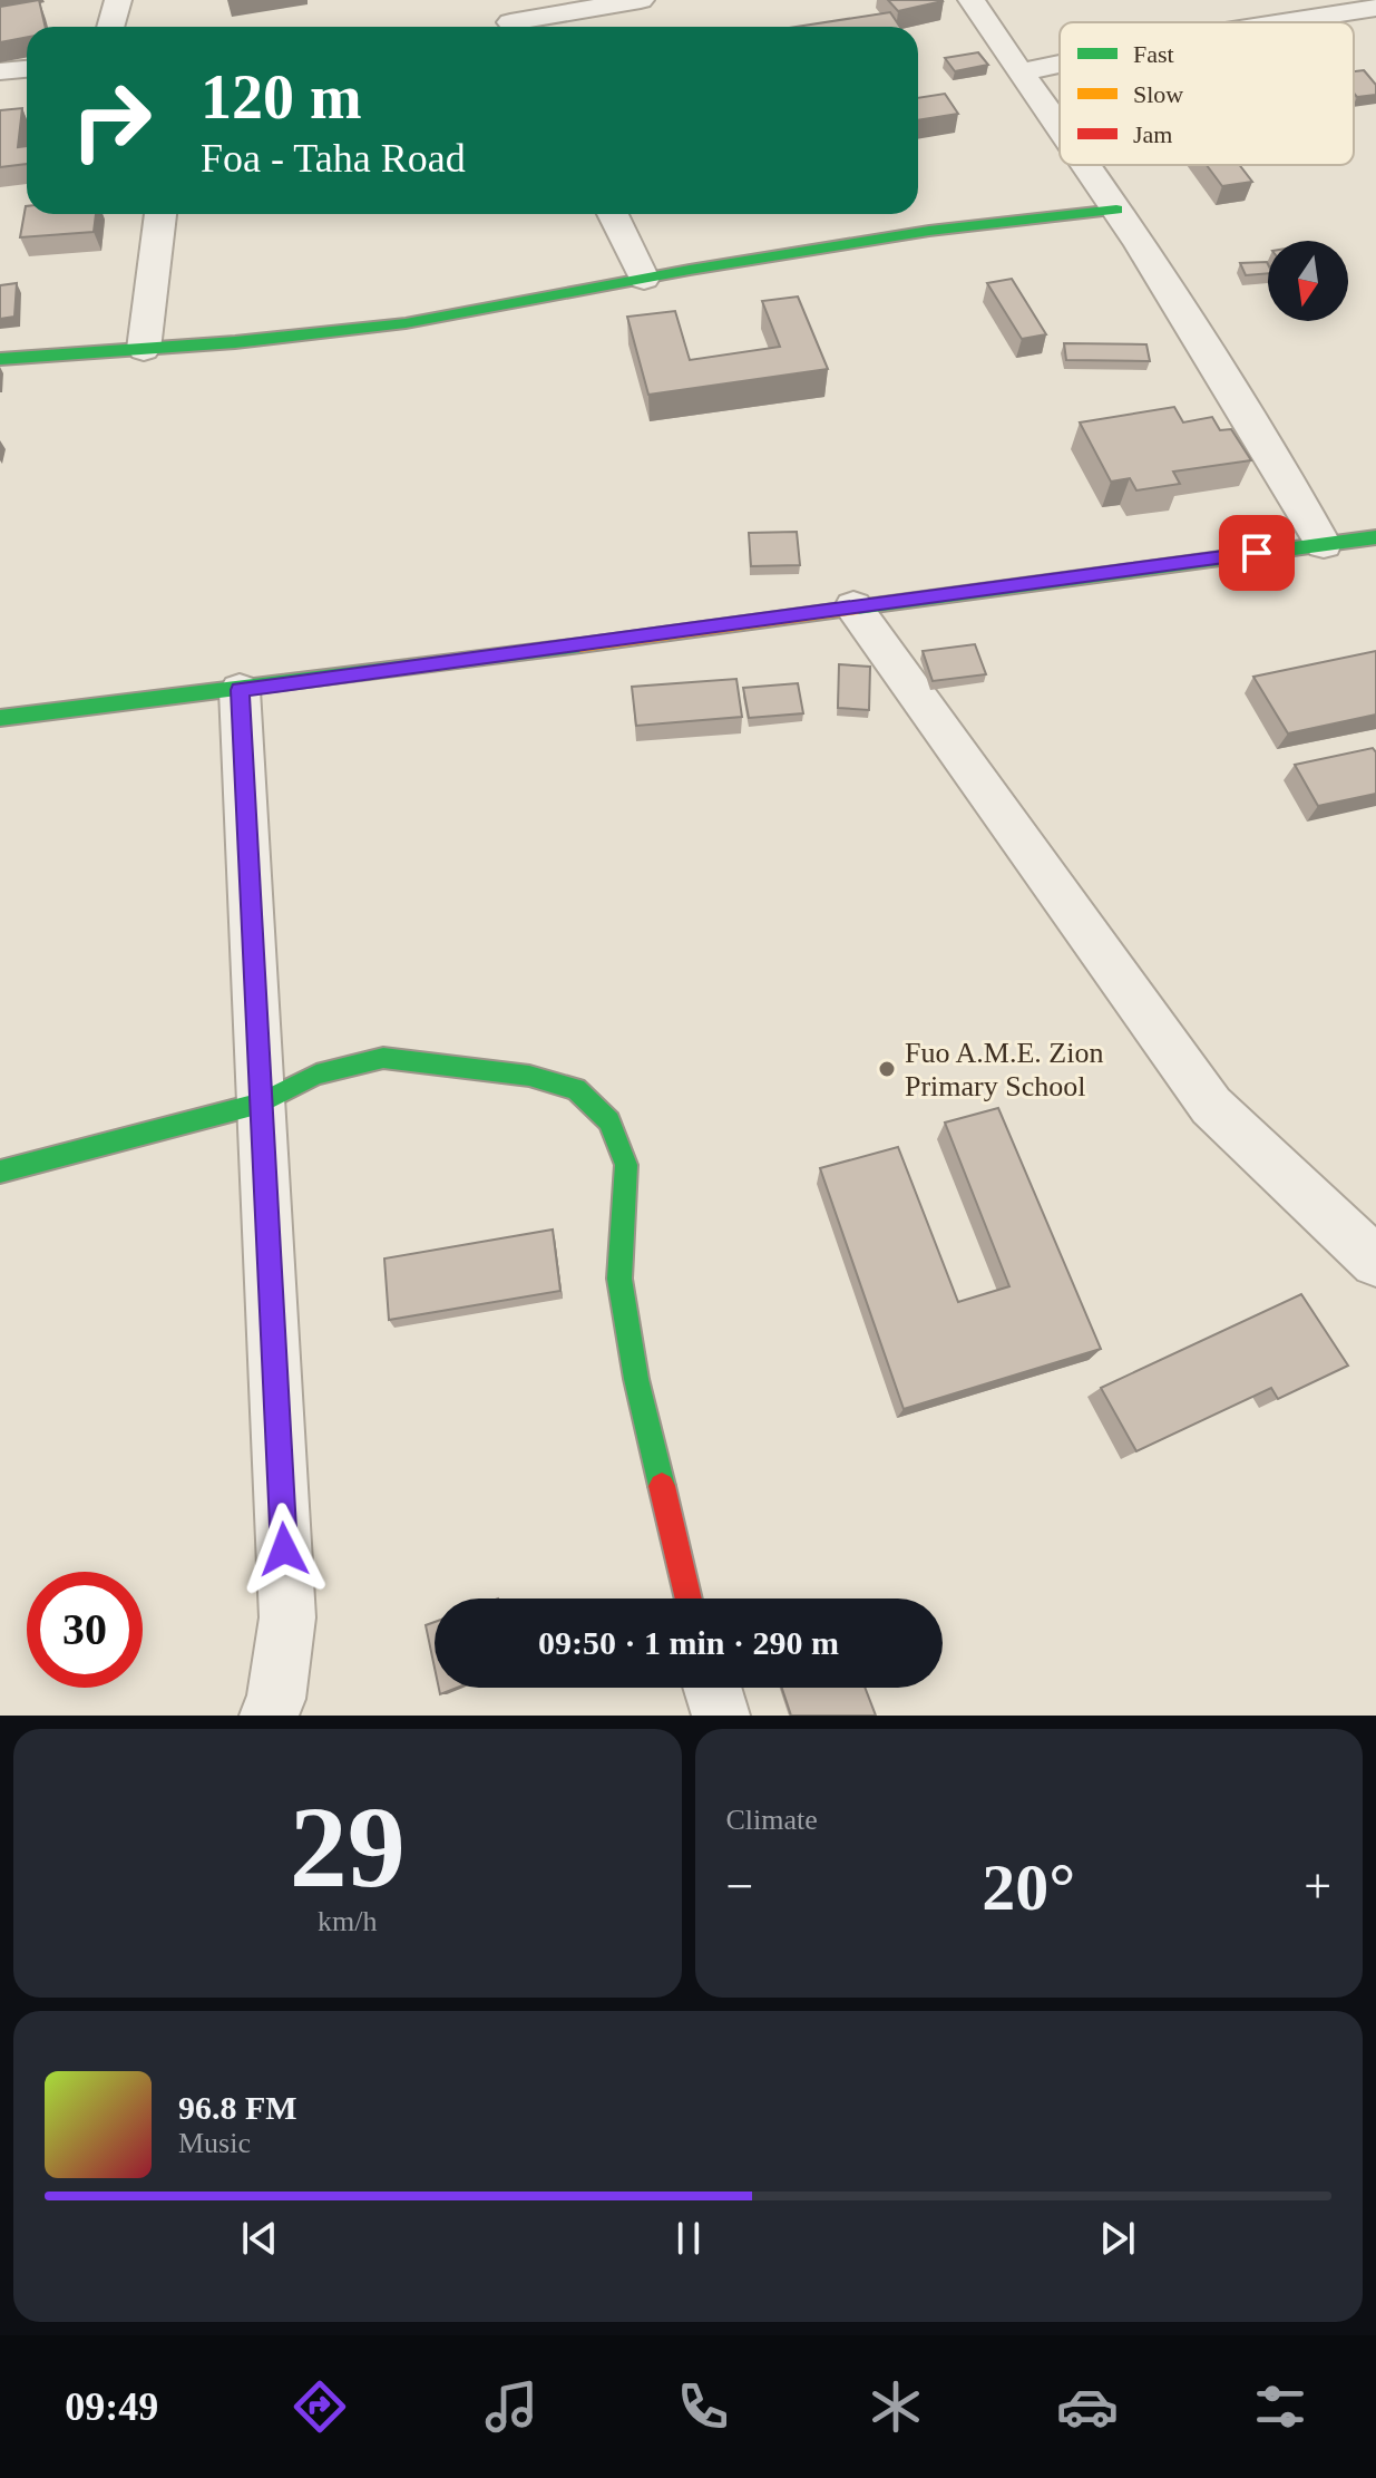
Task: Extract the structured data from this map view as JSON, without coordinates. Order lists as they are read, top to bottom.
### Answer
{
  "places": ["Fuo A.M.E. Zion Primary School"],
  "legend": ["Fast", "Slow", "Jam"],
  "north": "bottom",
  "page": {
    "turn": ["120 m", "Foa - Taha Road"],
    "limit": "30",
    "trip": "09:50 · 1 min · 290 m",
    "tile": [
      ["29", "km/h"],
      "Climate"
    ],
    "heat": ["−", "20°", "+"],
    "song": ["96.8 FM", "Music"],
    "tabs": "09:49"
  }
}
